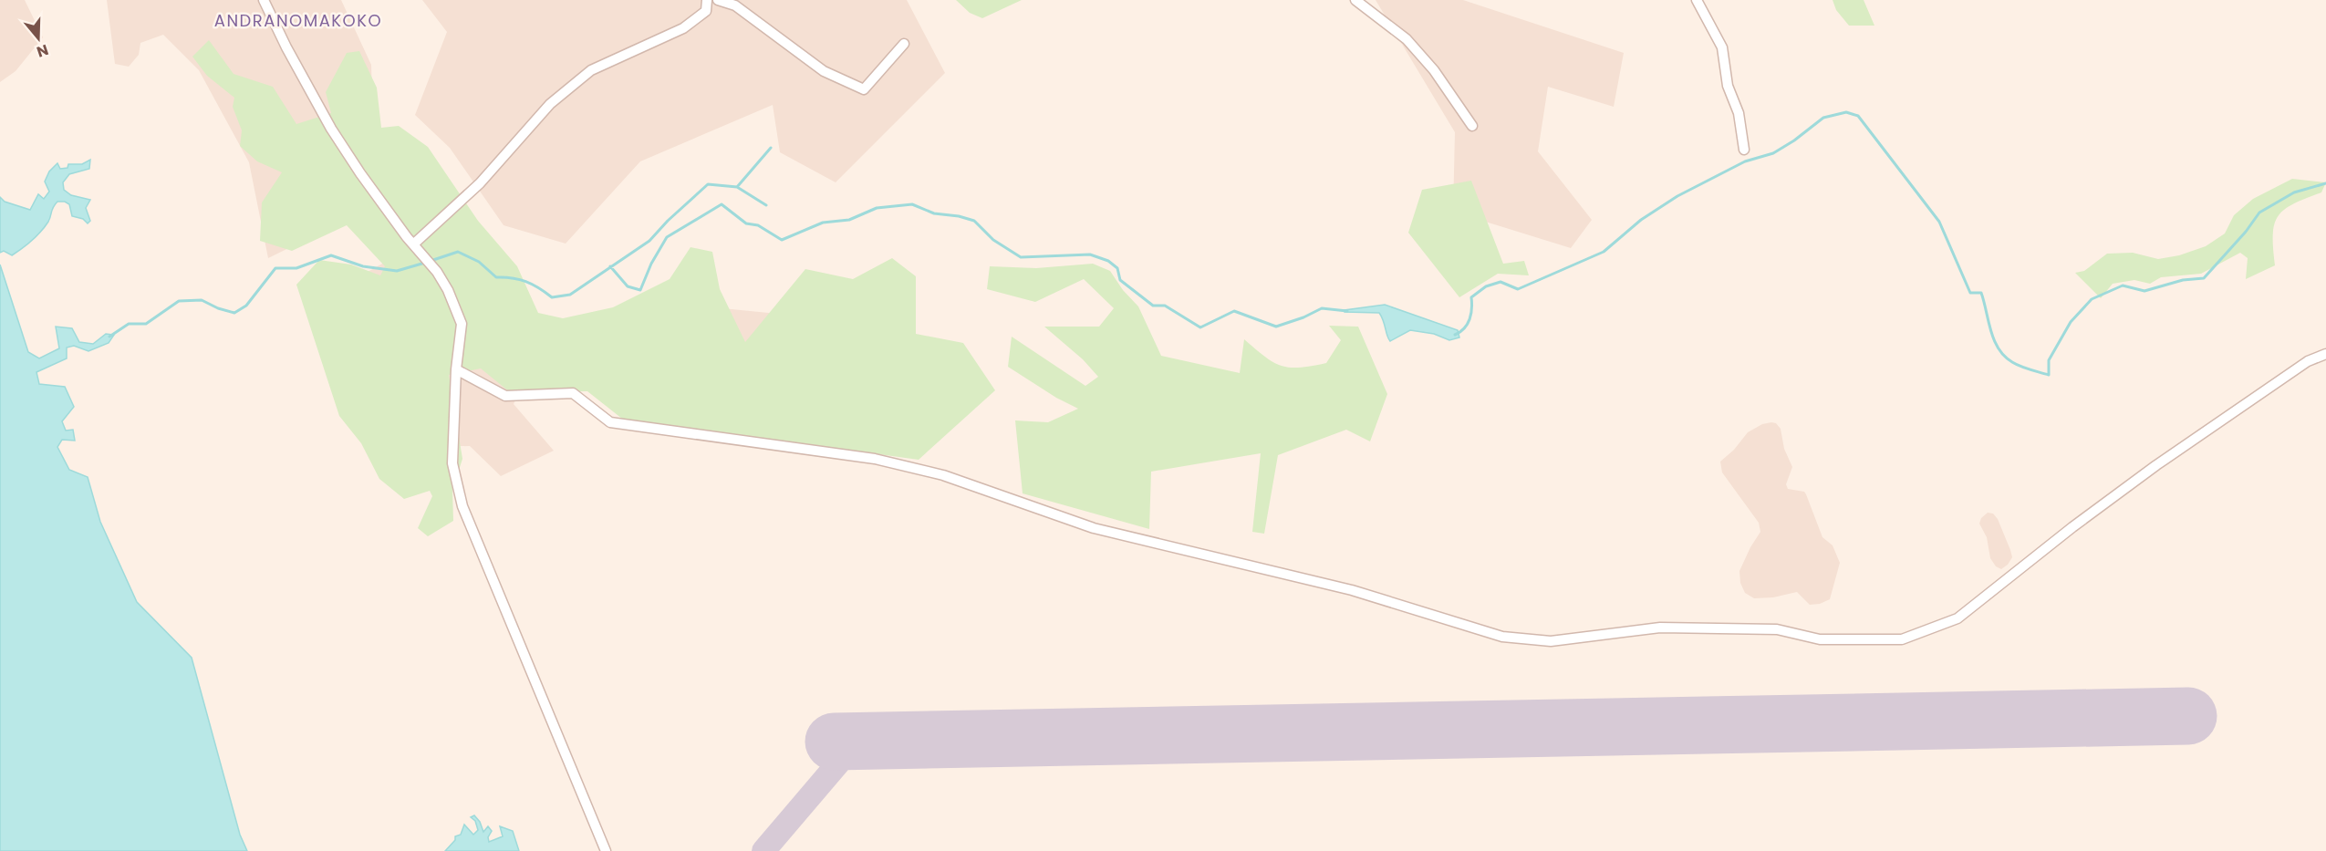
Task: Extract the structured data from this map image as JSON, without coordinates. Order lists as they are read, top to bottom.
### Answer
{
  "districts": ["ANDRANOMAKOKO"],
  "north": "bottom"
}
